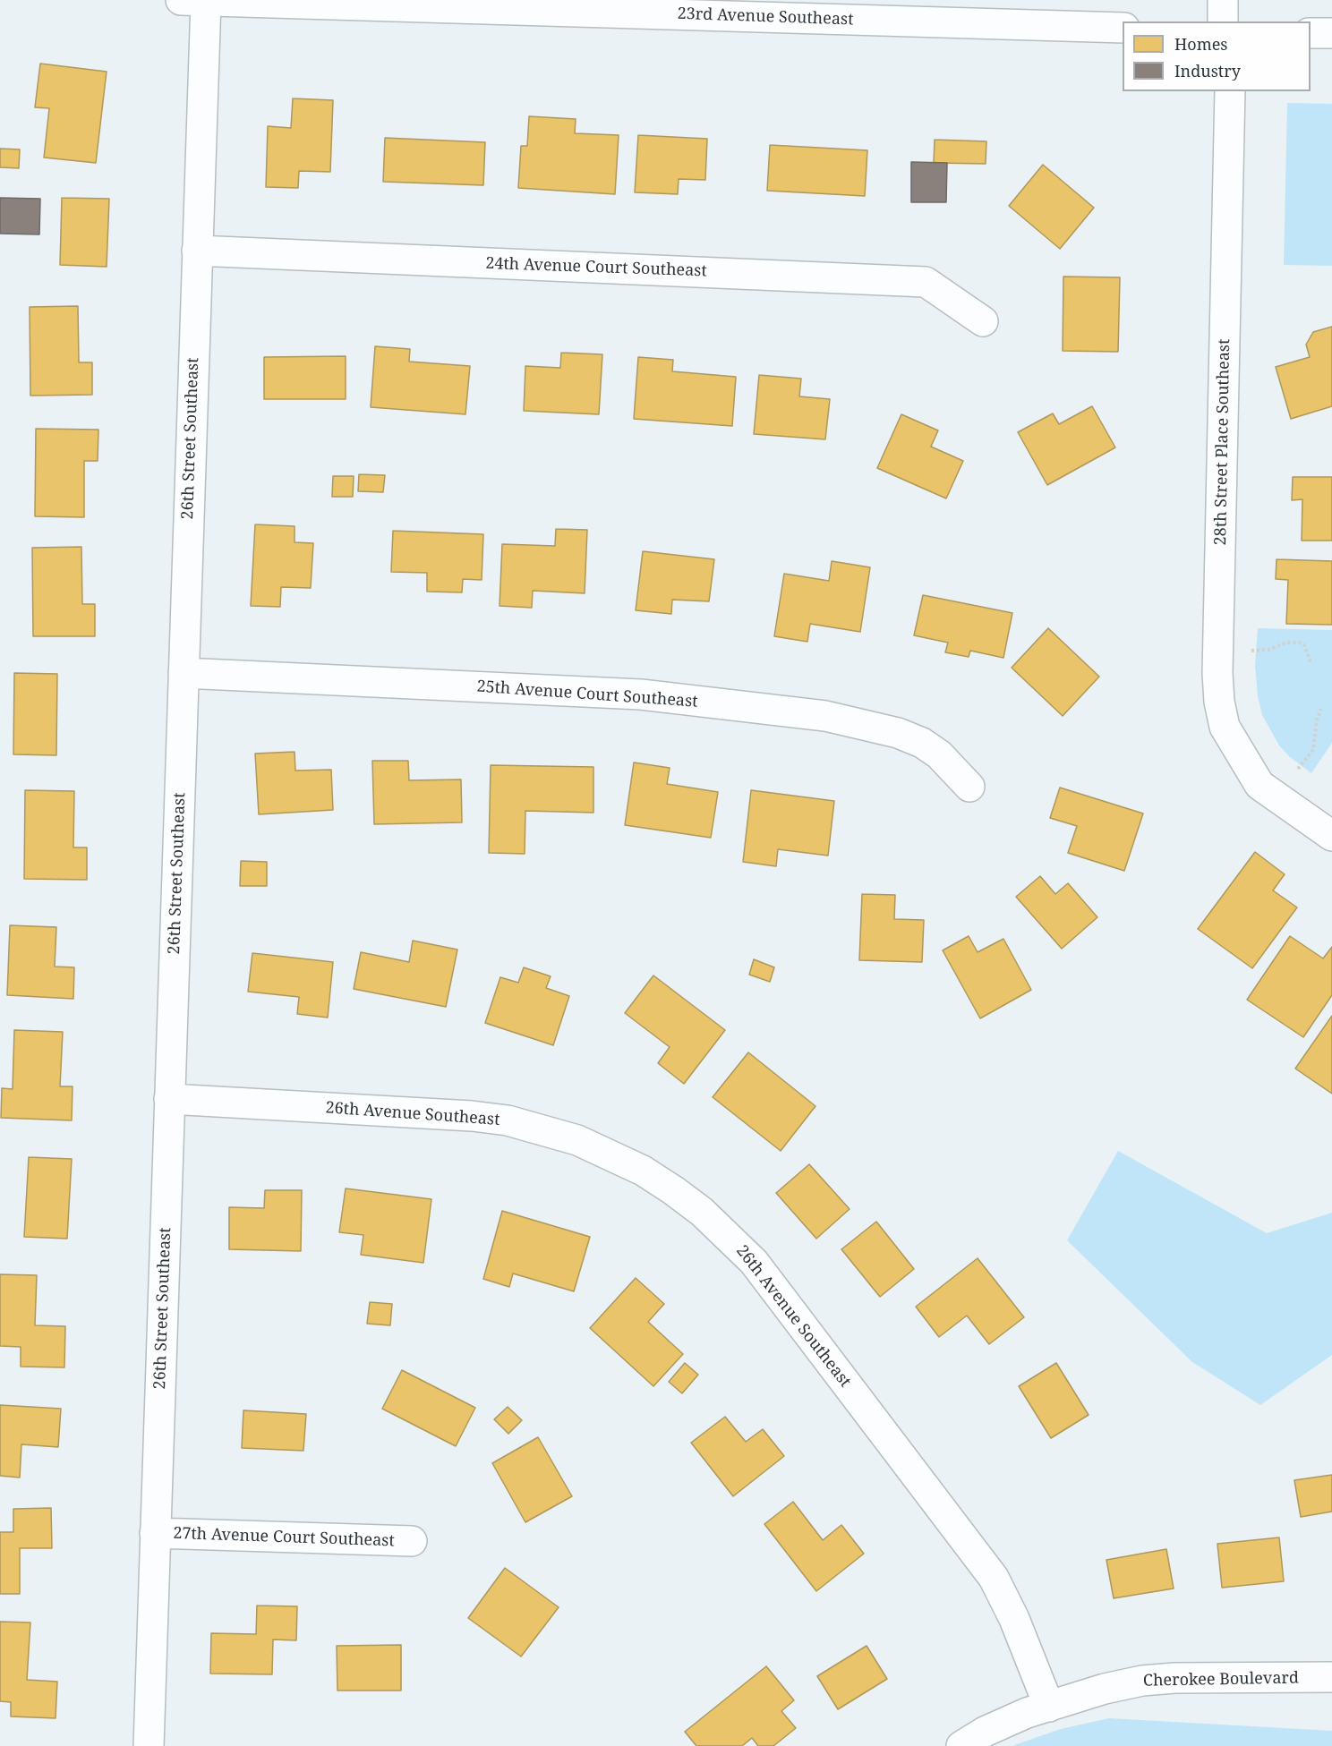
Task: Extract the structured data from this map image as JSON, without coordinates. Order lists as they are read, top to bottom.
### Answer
{
  "streets": {
    "street": [
      "23rd Avenue Southeast",
      "24th Avenue Court Southeast",
      "26th Street Southeast",
      "28th Street Place Southeast",
      "25th Avenue Court Southeast",
      "26th Avenue Southeast",
      "27th Avenue Court Southeast",
      "Cherokee Boulevard"
    ]
  },
  "crossings": [
    ["23rd Avenue Southeast", "26th Street Southeast"],
    ["24th Avenue Court Southeast", "26th Street Southeast"],
    ["26th Street Southeast", "25th Avenue Court Southeast"],
    ["26th Street Southeast", "26th Avenue Southeast"],
    ["26th Street Southeast", "27th Avenue Court Southeast"],
    ["26th Avenue Southeast", "Cherokee Boulevard"]
  ],
  "legend": ["Homes", "Industry"]
}
